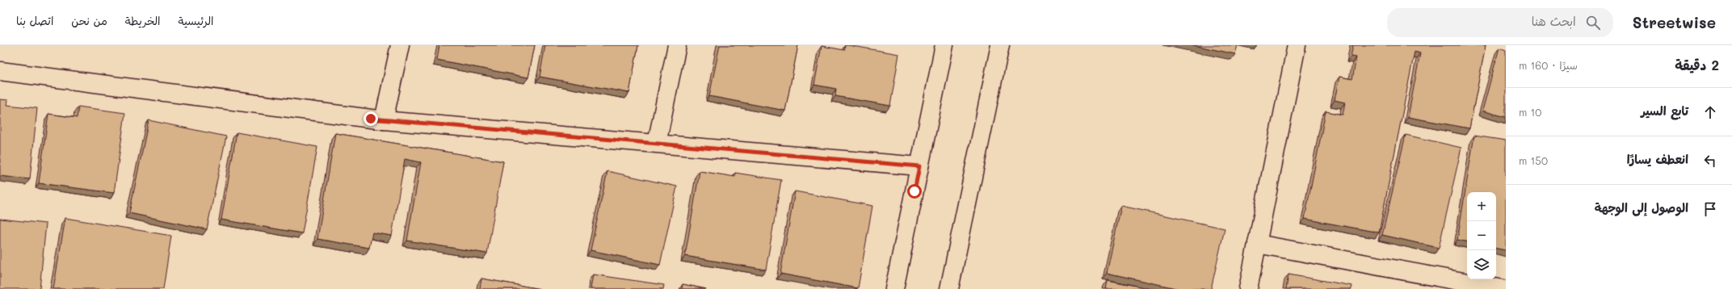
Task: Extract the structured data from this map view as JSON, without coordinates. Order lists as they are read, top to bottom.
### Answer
{
  "page": {
    "header": "Streetwise",
    "search": "ابحث هنا",
    "nav": [
      "الرئيسية",
      "الخريطة",
      "من نحن",
      "اتصل بنا"
    ],
    "heading": ["2 دقيقة", "سيرًا · 160 m"],
    "list": [
      ["تابع السير", "10 m"],
      ["انعطف يسارًا", "150 m"],
      "الوصول إلى الوجهة"
    ],
    "map_buttons": ["+", "−"]
  }
}
